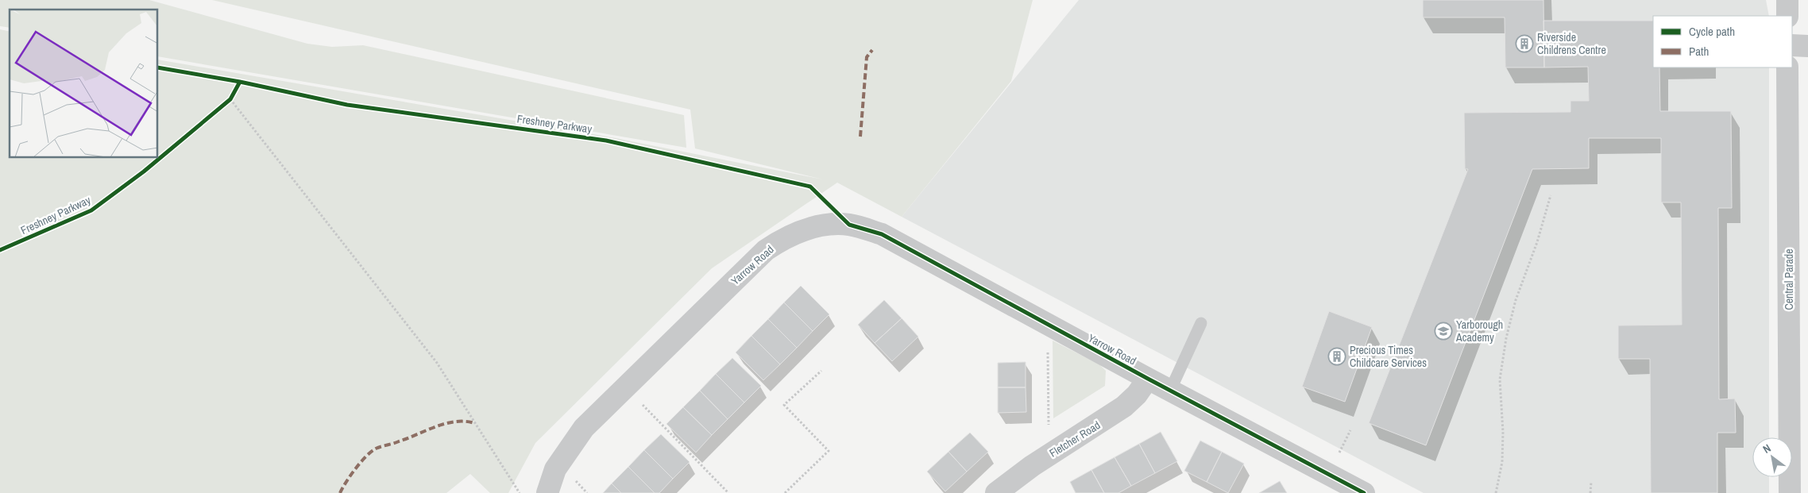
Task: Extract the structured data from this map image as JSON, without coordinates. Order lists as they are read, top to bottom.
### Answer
{
  "streets": {
    "street": ["Yarrow Road", "Central Parade", "Fletcher Road"],
    "cycle path": ["Freshney Parkway"]
  },
  "crossings": [
    ["Yarrow Road", "Fletcher Road"]
  ],
  "places": {
    "building": ["Riverside Childrens Centre", "Precious Times Childcare Services"],
    "school or university": ["Yarborough Academy"]
  },
  "legend": ["Cycle path", "Path"],
  "north": "top left"
}
